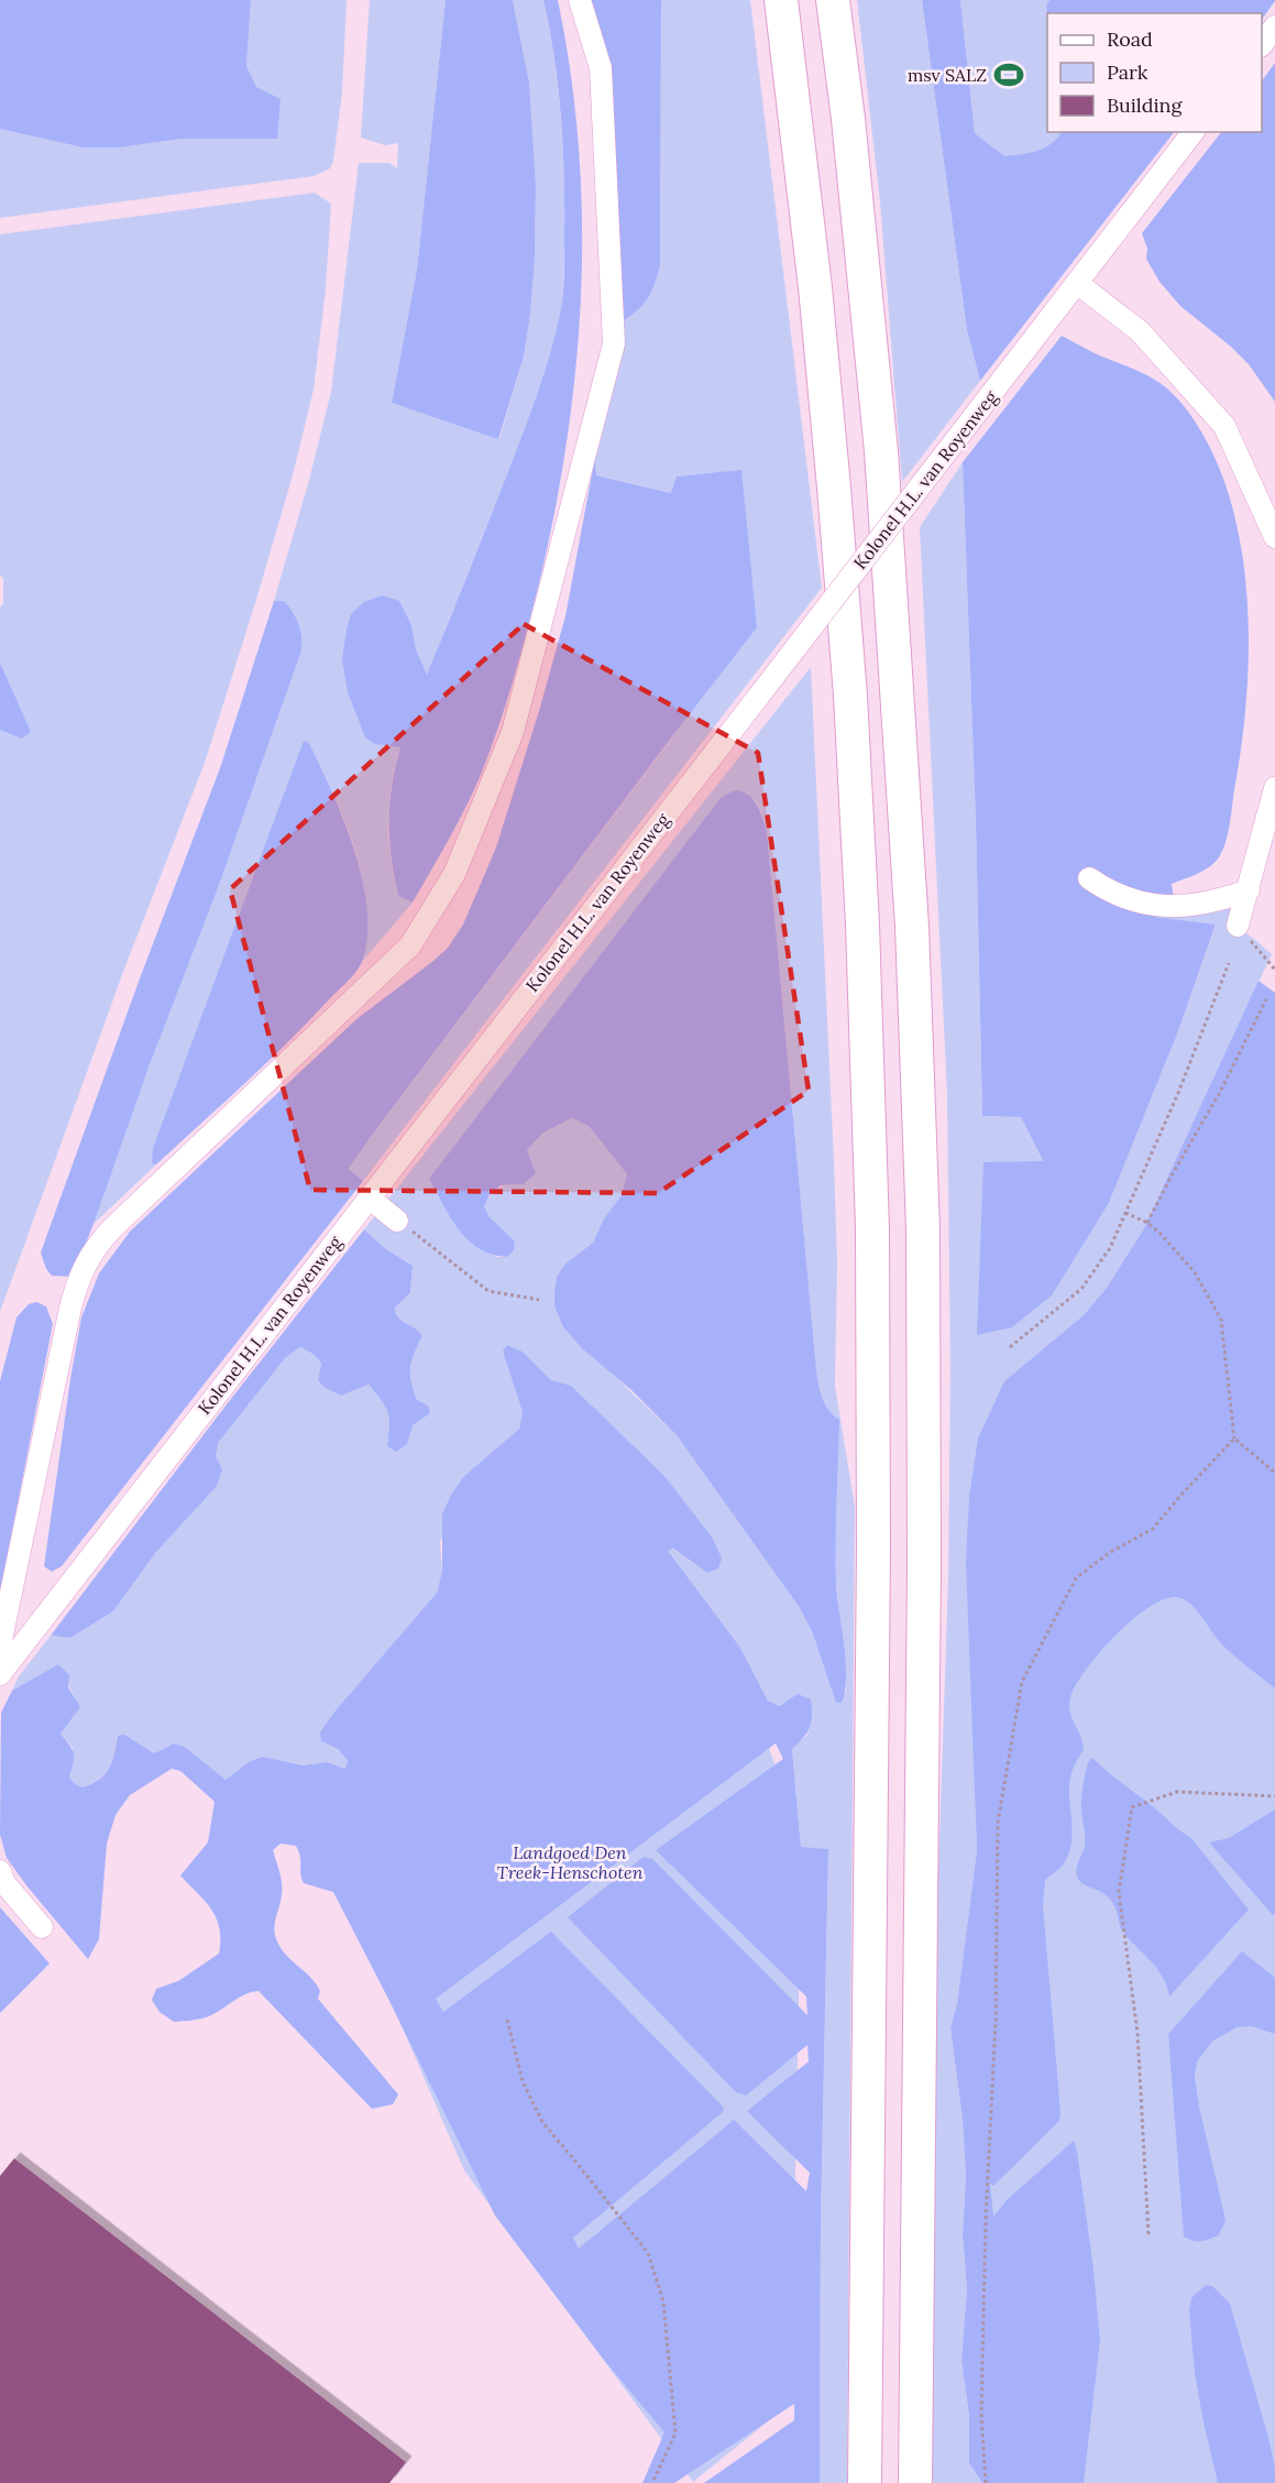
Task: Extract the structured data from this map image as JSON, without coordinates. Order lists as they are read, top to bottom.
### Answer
{
  "streets": {
    "street": ["Kolonel H.L. van Royenweg"]
  },
  "parks": ["Landgoed Den Treek-Henschoten"],
  "places": {
    "sports": ["msv SALZ"]
  },
  "legend": ["Road", "Park", "Building"]
}
